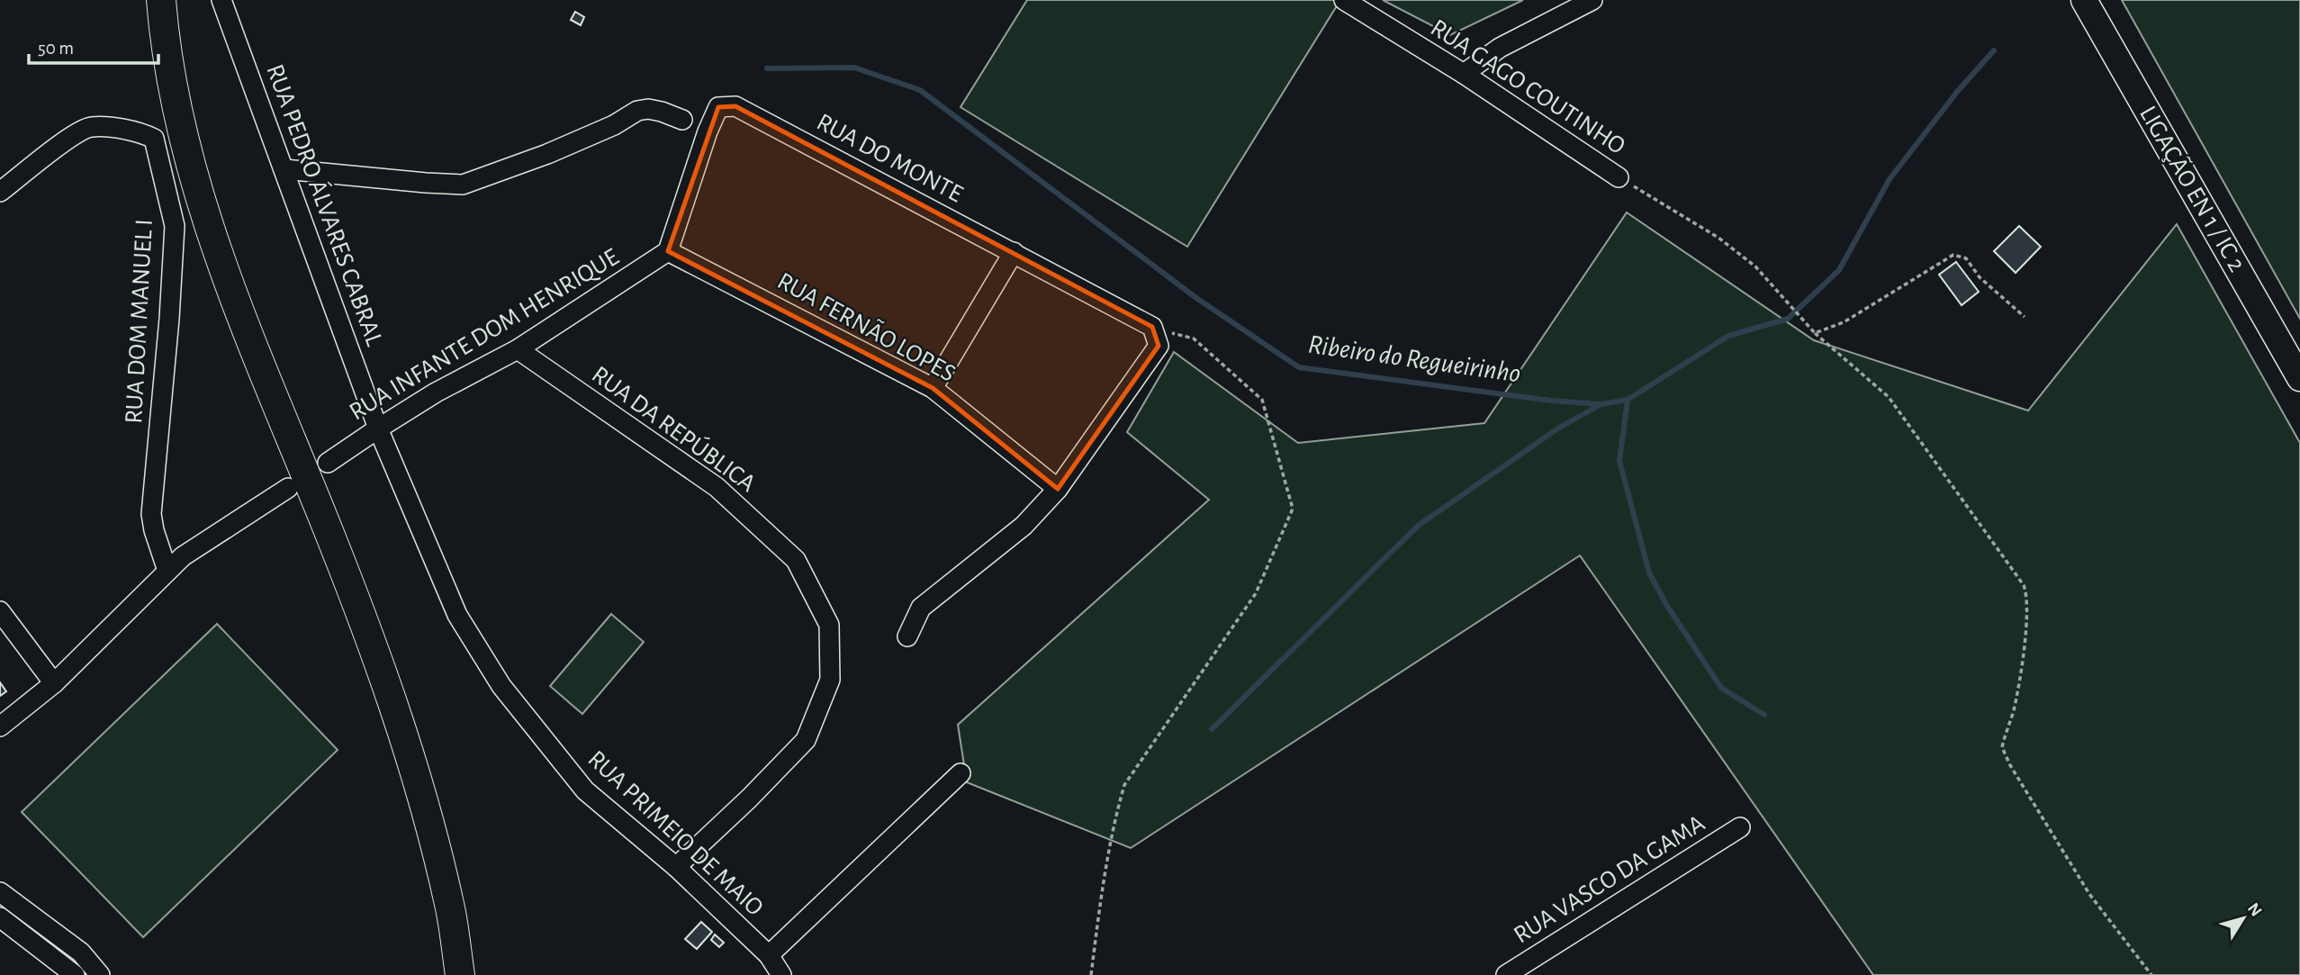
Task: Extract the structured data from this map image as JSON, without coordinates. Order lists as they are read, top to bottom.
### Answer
{
  "streets": {
    "main road": ["LIGAÇÃO EN 1 / IC 2"],
    "street": [
      "RUA GAGO COUTINHO",
      "RUA DO MONTE",
      "RUA PEDRO ÁLVARES CABRAL",
      "RUA DOM MANUEL I",
      "RUA FERNÃO LOPES",
      "RUA INFANTE DOM HENRIQUE",
      "RUA DA REPÚBLICA",
      "RUA PRIMEIO DE MAIO",
      "RUA VASCO DA GAMA"
    ]
  },
  "crossings": [
    ["RUA DO MONTE", "RUA FERNÃO LOPES"],
    ["RUA DO MONTE", "RUA INFANTE DOM HENRIQUE"],
    ["RUA PEDRO ÁLVARES CABRAL", "RUA INFANTE DOM HENRIQUE"],
    ["RUA PEDRO ÁLVARES CABRAL", "RUA PRIMEIO DE MAIO"],
    ["RUA FERNÃO LOPES", "RUA INFANTE DOM HENRIQUE"],
    ["RUA INFANTE DOM HENRIQUE", "RUA DA REPÚBLICA"],
    ["RUA INFANTE DOM HENRIQUE", "RUA PRIMEIO DE MAIO"],
    ["RUA DA REPÚBLICA", "RUA PRIMEIO DE MAIO"]
  ],
  "water": ["Ribeiro do Regueirinho"],
  "scale_bar": "50 m",
  "north": "top right"
}
